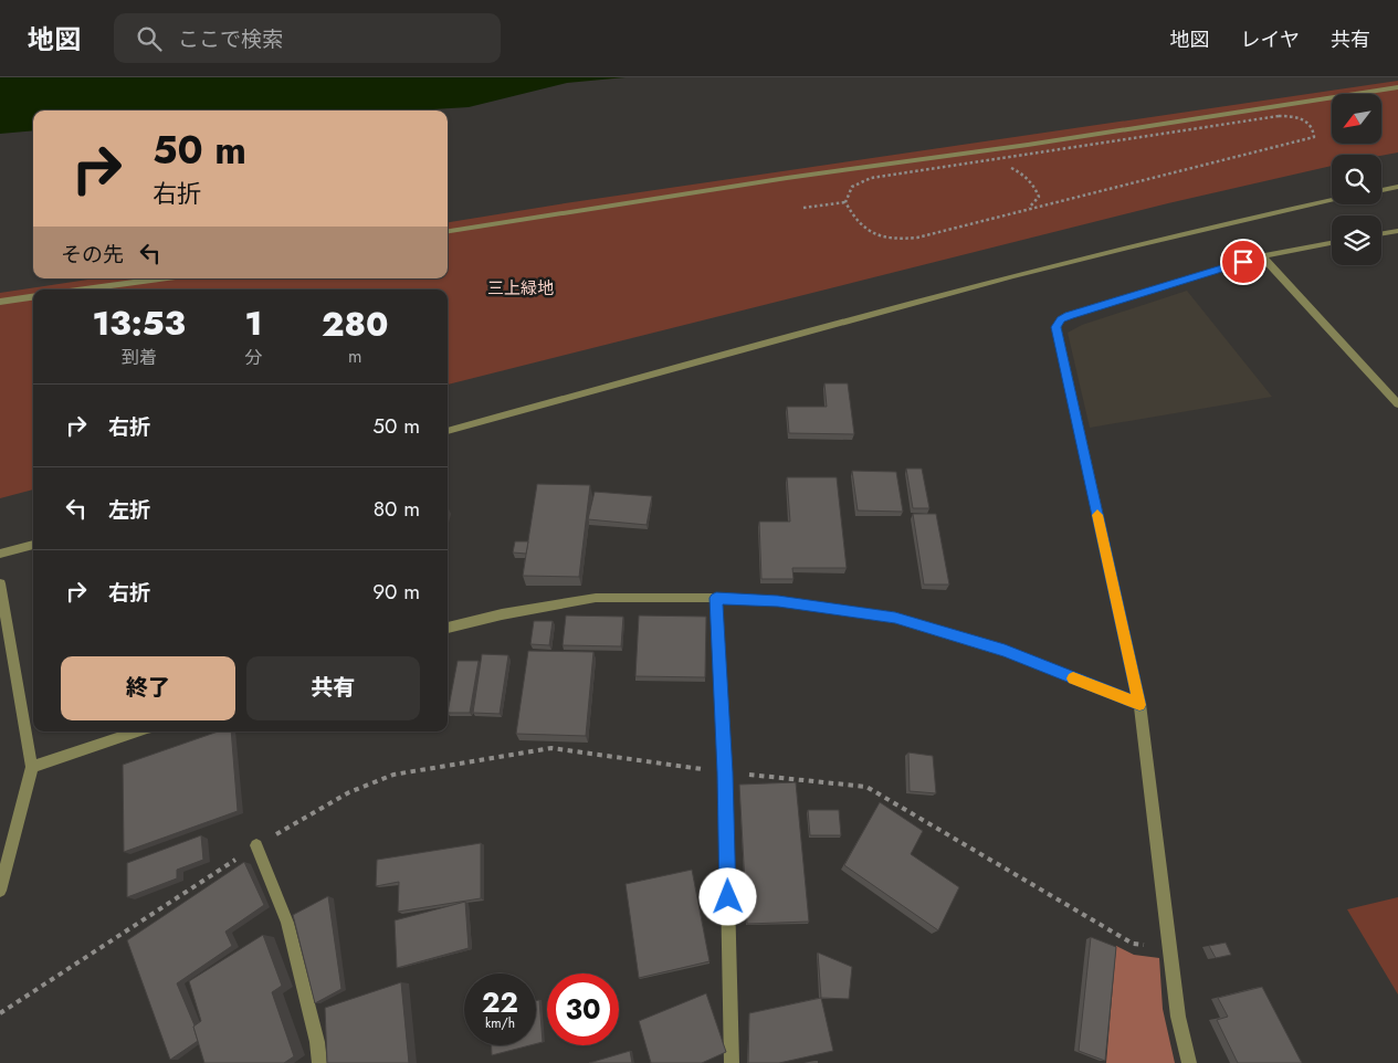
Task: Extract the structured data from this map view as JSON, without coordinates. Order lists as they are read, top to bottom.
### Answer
{
  "parks": ["三上緑地"],
  "north": "bottom left",
  "page": {
    "header": "地図",
    "search": "ここで検索",
    "nav": ["地図", "レイヤ", "共有"],
    "turn": ["50 m", "右折"],
    "then": "その先",
    "eta": [
      "13:53",
      "到着",
      "1",
      "分",
      "280",
      "m"
    ],
    "list": [
      {
        "name": "右折",
        "value": "50 m"
      },
      {
        "name": "左折",
        "value": "80 m"
      },
      {
        "name": "右折",
        "value": "90 m"
      }
    ],
    "buttons": ["終了", "共有"],
    "speed": "22 km/h",
    "limit": "30"
  }
}
